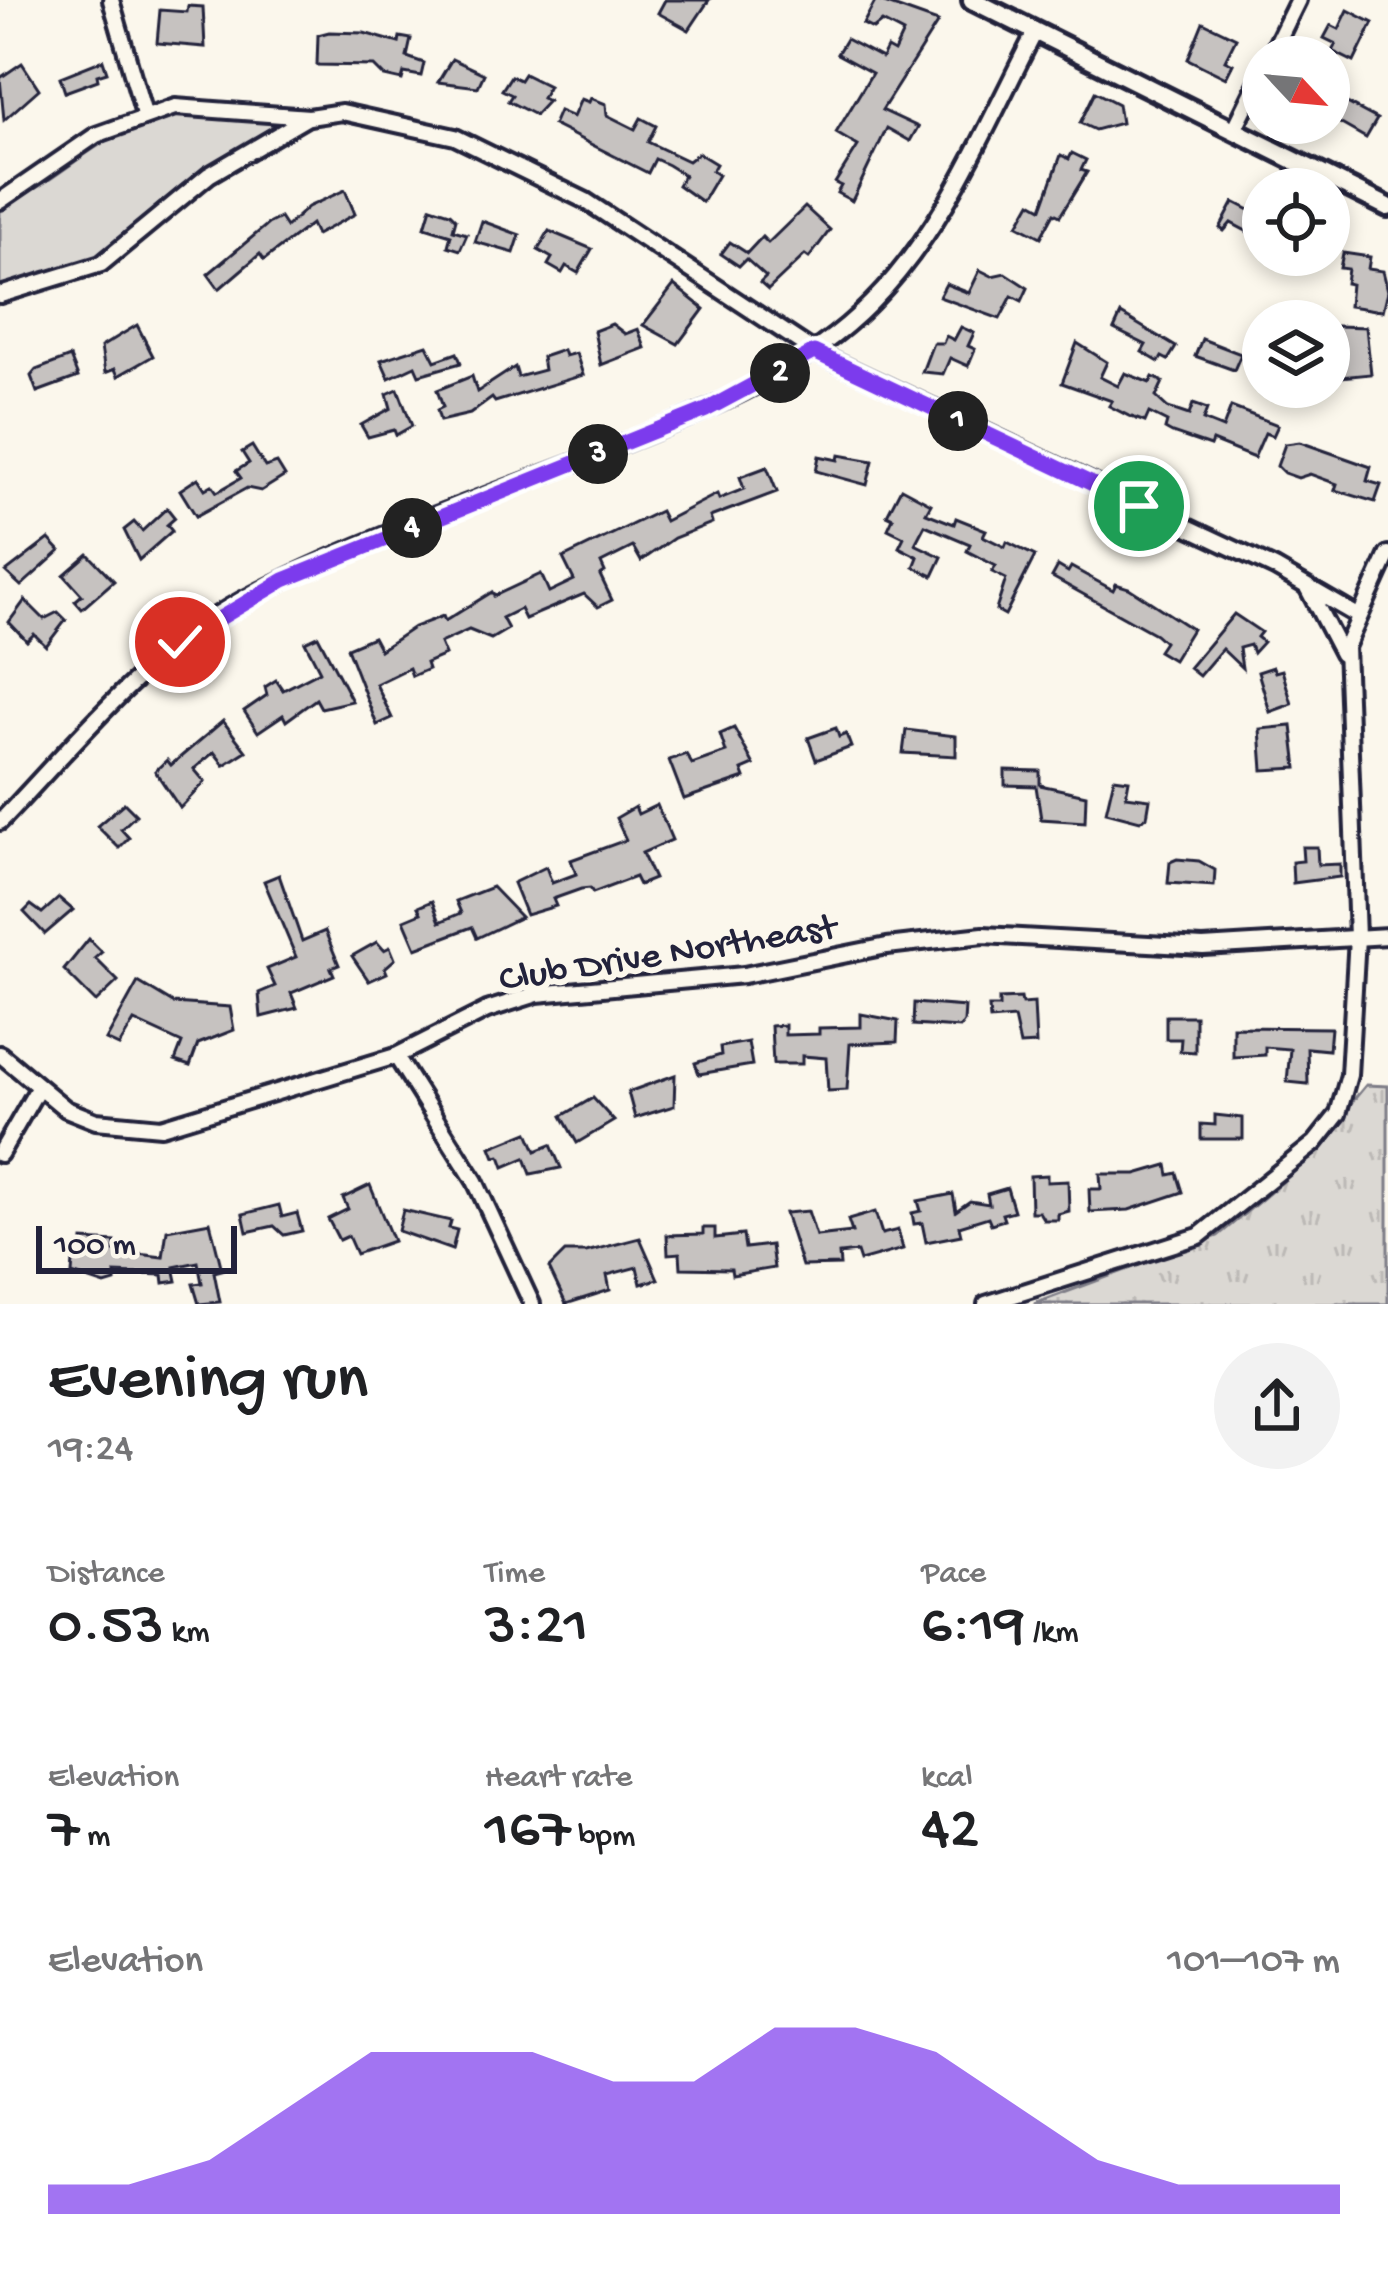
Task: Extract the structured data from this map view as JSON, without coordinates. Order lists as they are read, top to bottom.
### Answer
{
  "streets": {
    "street": ["Club Drive Northeast"]
  },
  "scale_bar": "100 m",
  "north": "bottom right",
  "page": {
    "pins": [
      "2",
      "1",
      "3",
      "4"
    ],
    "scale": "100 m",
    "heading": ["Evening run", "19:24"],
    "stats": [
      ["Distance", "0.53 km"],
      ["Time", "3:21"],
      ["Pace", "6:19 /km"],
      ["Elevation", "7 m"],
      ["Heart rate", "167 bpm"],
      ["kcal", "42"]
    ],
    "chart": ["Elevation", "101–107 m"]
  }
}
